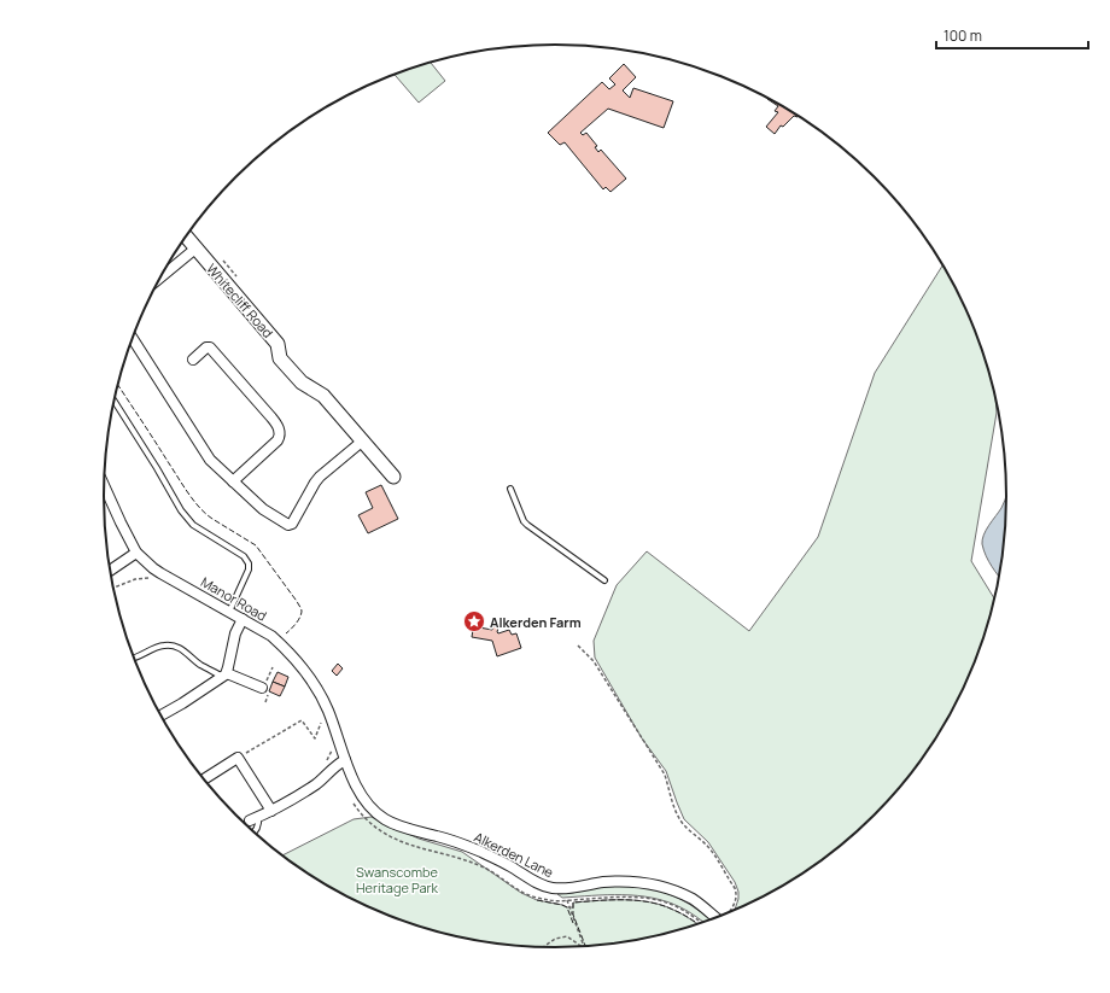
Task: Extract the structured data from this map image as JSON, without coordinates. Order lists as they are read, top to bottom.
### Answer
{
  "streets": {
    "street": ["Whitecliff Road", "Manor Road", "Alkerden Lane"]
  },
  "crossings": [
    ["Manor Road", "Alkerden Lane"]
  ],
  "parks": ["Swanscombe Heritage Park"],
  "places": {
    "place": ["Alkerden Farm"]
  },
  "scale_bar": "100 m"
}
